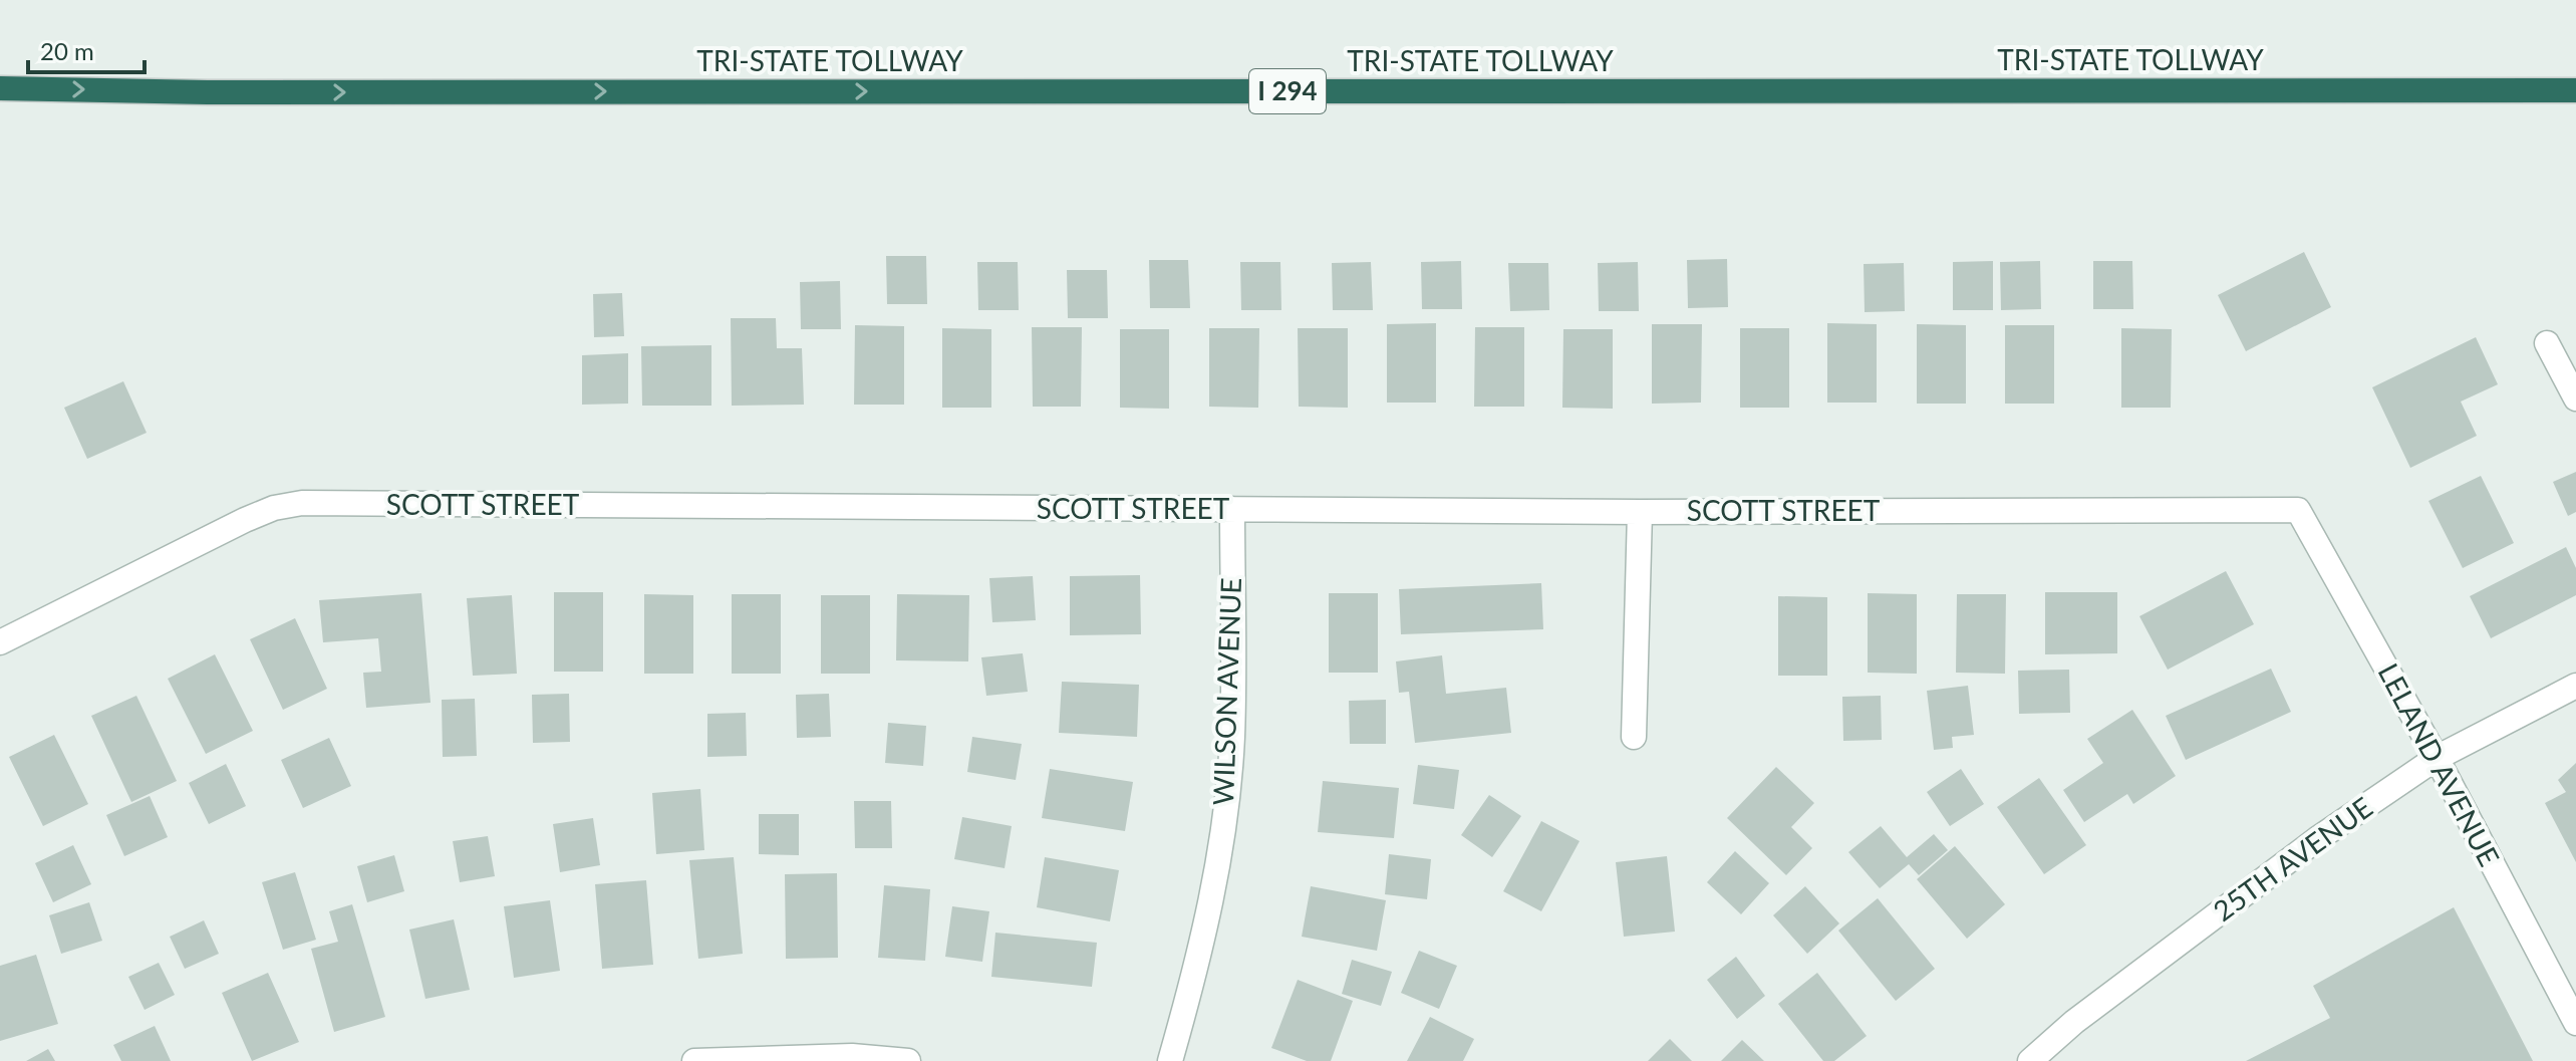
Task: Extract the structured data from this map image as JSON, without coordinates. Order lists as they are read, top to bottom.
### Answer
{
  "streets": {
    "highway": ["TRI-STATE TOLLWAY", "I 294"],
    "street": [
      "SCOTT STREET",
      "WILSON AVENUE",
      "LELAND AVENUE",
      "25TH AVENUE"
    ]
  },
  "crossings": [
    ["SCOTT STREET", "WILSON AVENUE"],
    ["SCOTT STREET", "LELAND AVENUE"],
    ["LELAND AVENUE", "25TH AVENUE"]
  ],
  "one_way": ["TRI-STATE TOLLWAY"],
  "scale_bar": "20 m"
}
